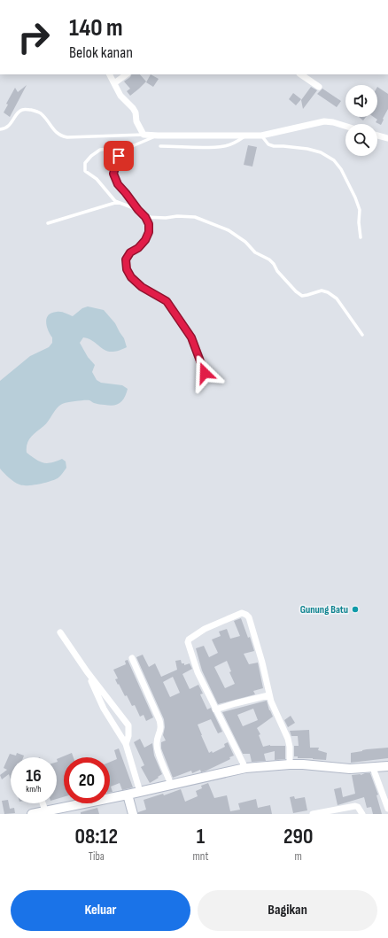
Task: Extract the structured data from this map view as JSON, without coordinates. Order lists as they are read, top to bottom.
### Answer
{
  "places": ["Gunung Batu"],
  "page": {
    "turn": ["140 m", "Belok kanan"],
    "speed": "16 km/h",
    "limit": "20",
    "eta": [
      "08:12",
      "Tiba",
      "1",
      "mnt",
      "290",
      "m"
    ],
    "buttons": ["Keluar", "Bagikan"]
  }
}
